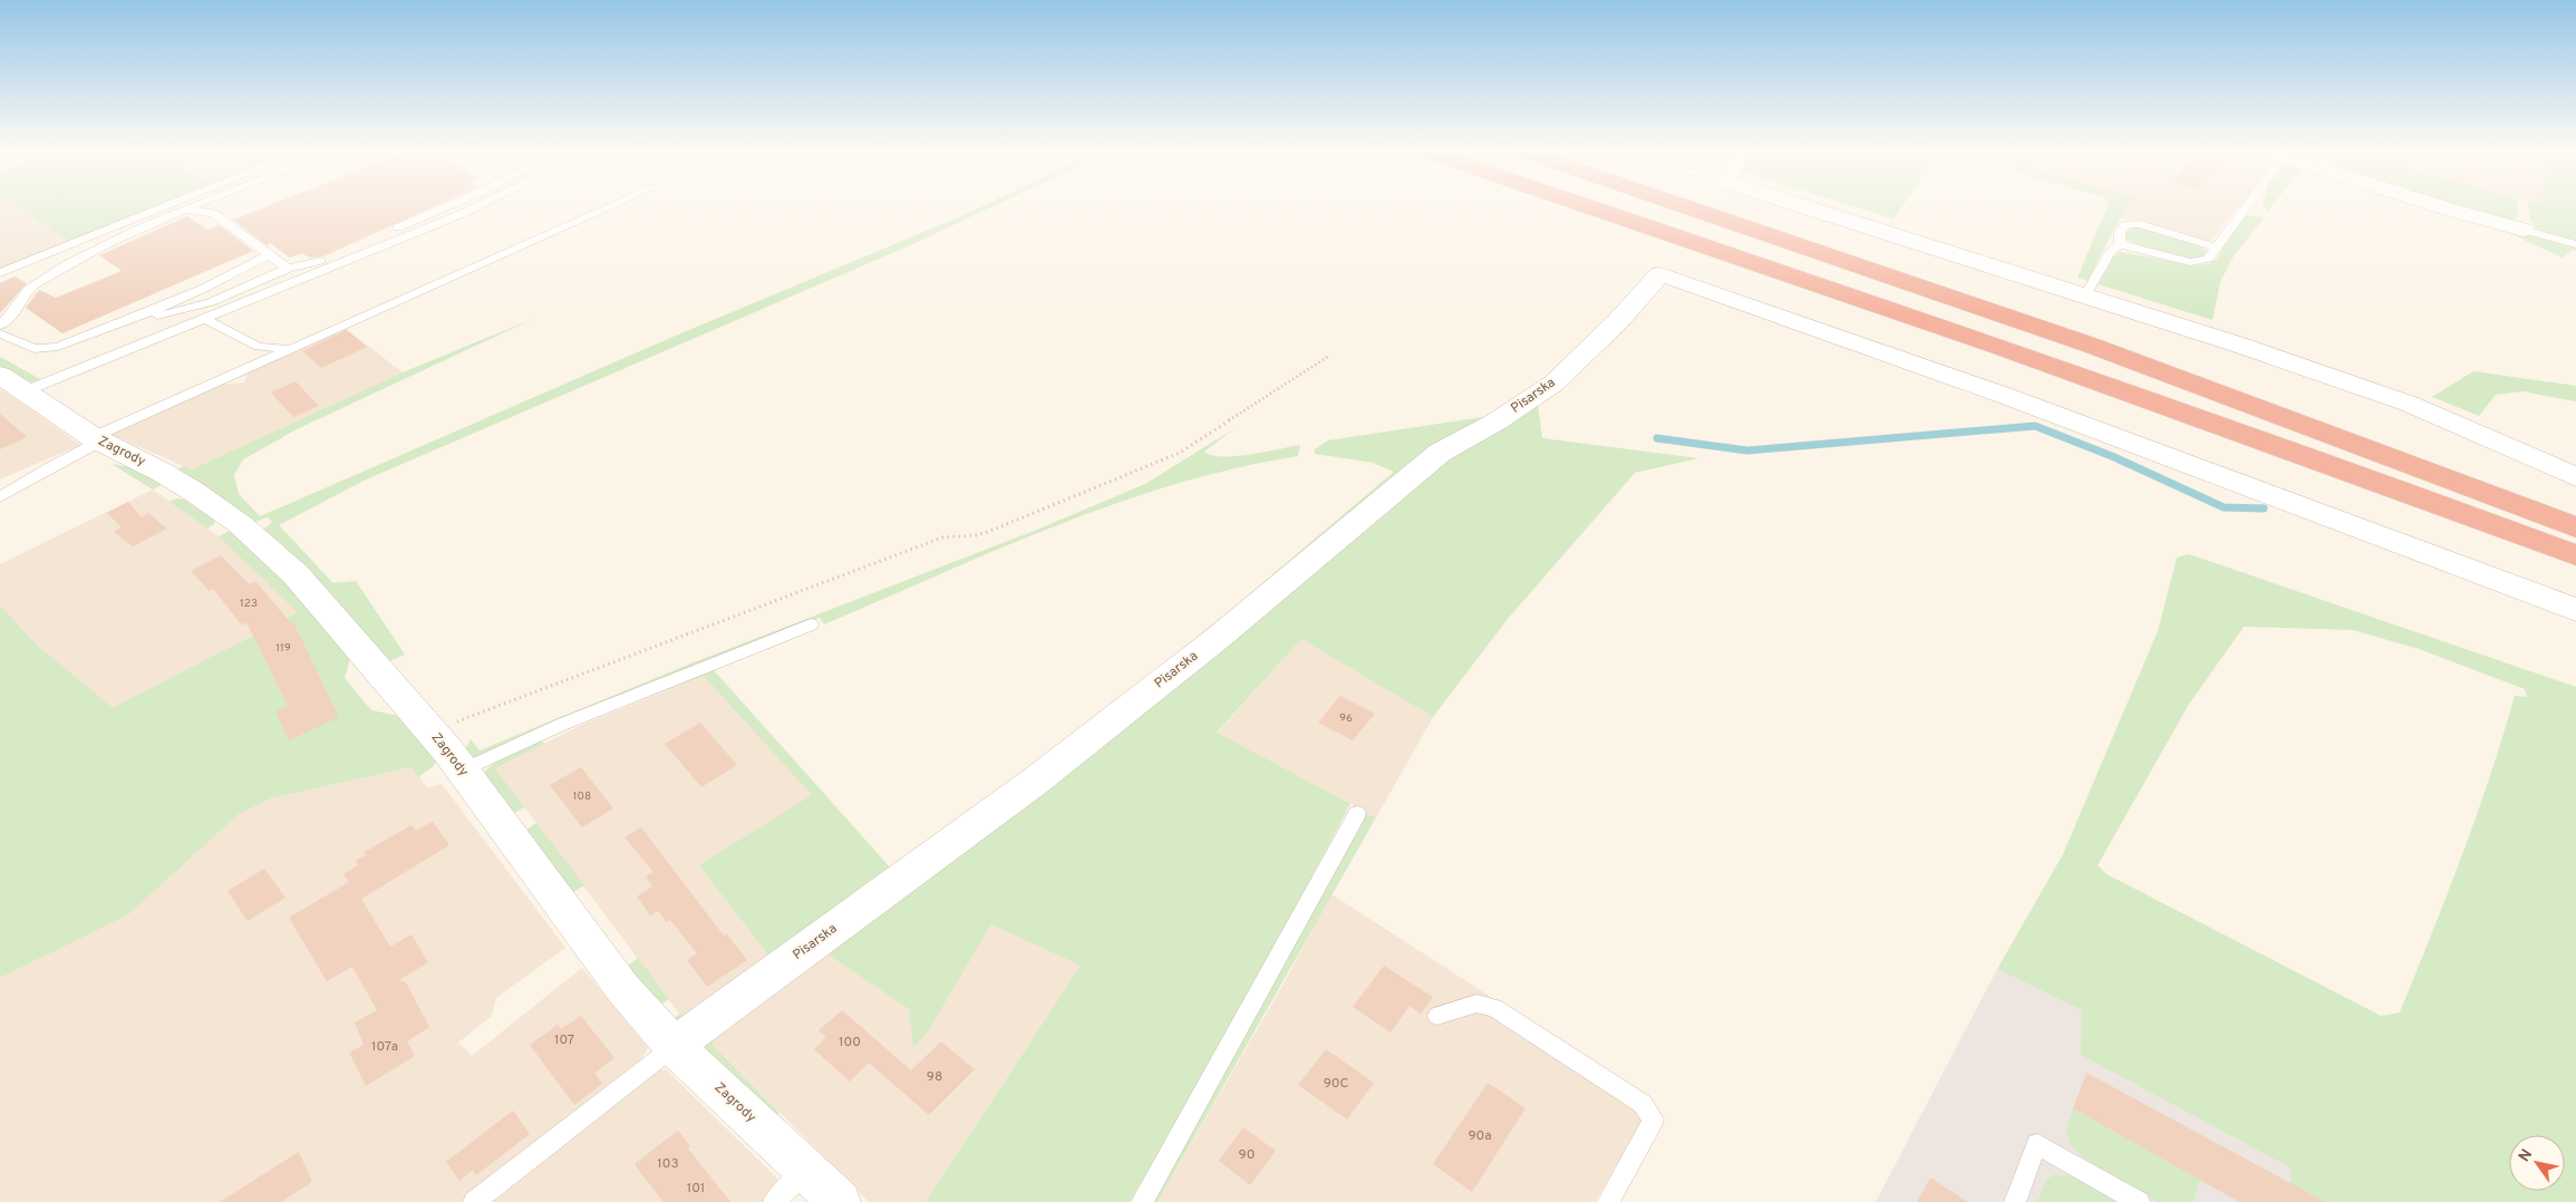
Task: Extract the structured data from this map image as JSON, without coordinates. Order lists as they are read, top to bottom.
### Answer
{
  "streets": {
    "street": ["Pisarska", "Zagrody"]
  },
  "crossings": [
    ["Pisarska", "Zagrody"]
  ],
  "house_numbers": [
    "123",
    "119",
    "96",
    "108",
    "107",
    "100",
    "107a",
    "98",
    "90C",
    "90a",
    "90",
    "103",
    "101"
  ],
  "north": "top left"
}
